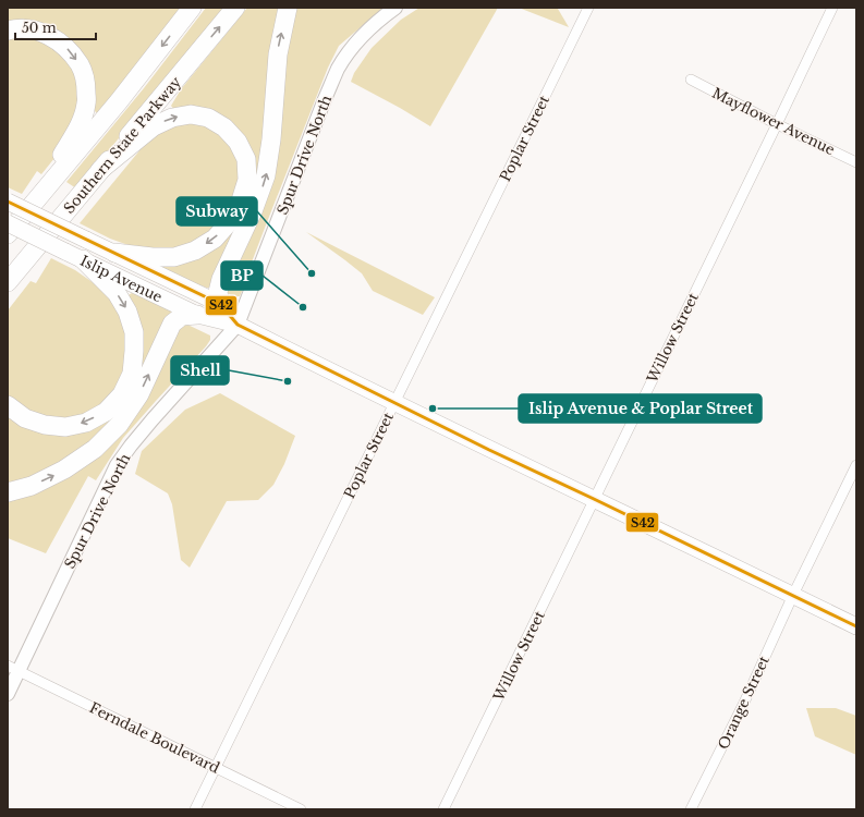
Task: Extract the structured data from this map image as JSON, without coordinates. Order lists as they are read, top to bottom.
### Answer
{
  "streets": {
    "highway": ["Southern State Parkway"],
    "main road": ["Islip Avenue"],
    "street": [
      "Mayflower Avenue",
      "Poplar Street",
      "Spur Drive North",
      "Willow Street",
      "Orange Street",
      "Ferndale Boulevard"
    ]
  },
  "crossings": [
    ["Mayflower Avenue", "Willow Street"],
    ["Poplar Street", "Islip Avenue"],
    ["Poplar Street", "Ferndale Boulevard"],
    ["Spur Drive North", "Islip Avenue"],
    ["Spur Drive North", "Ferndale Boulevard"],
    ["Islip Avenue", "Willow Street"],
    ["Islip Avenue", "Orange Street"]
  ],
  "places": [
    "Subway",
    "BP",
    "Shell",
    "Islip Avenue & Poplar Street"
  ],
  "lines": ["transit line S42"],
  "scale_bar": "50 m"
}
